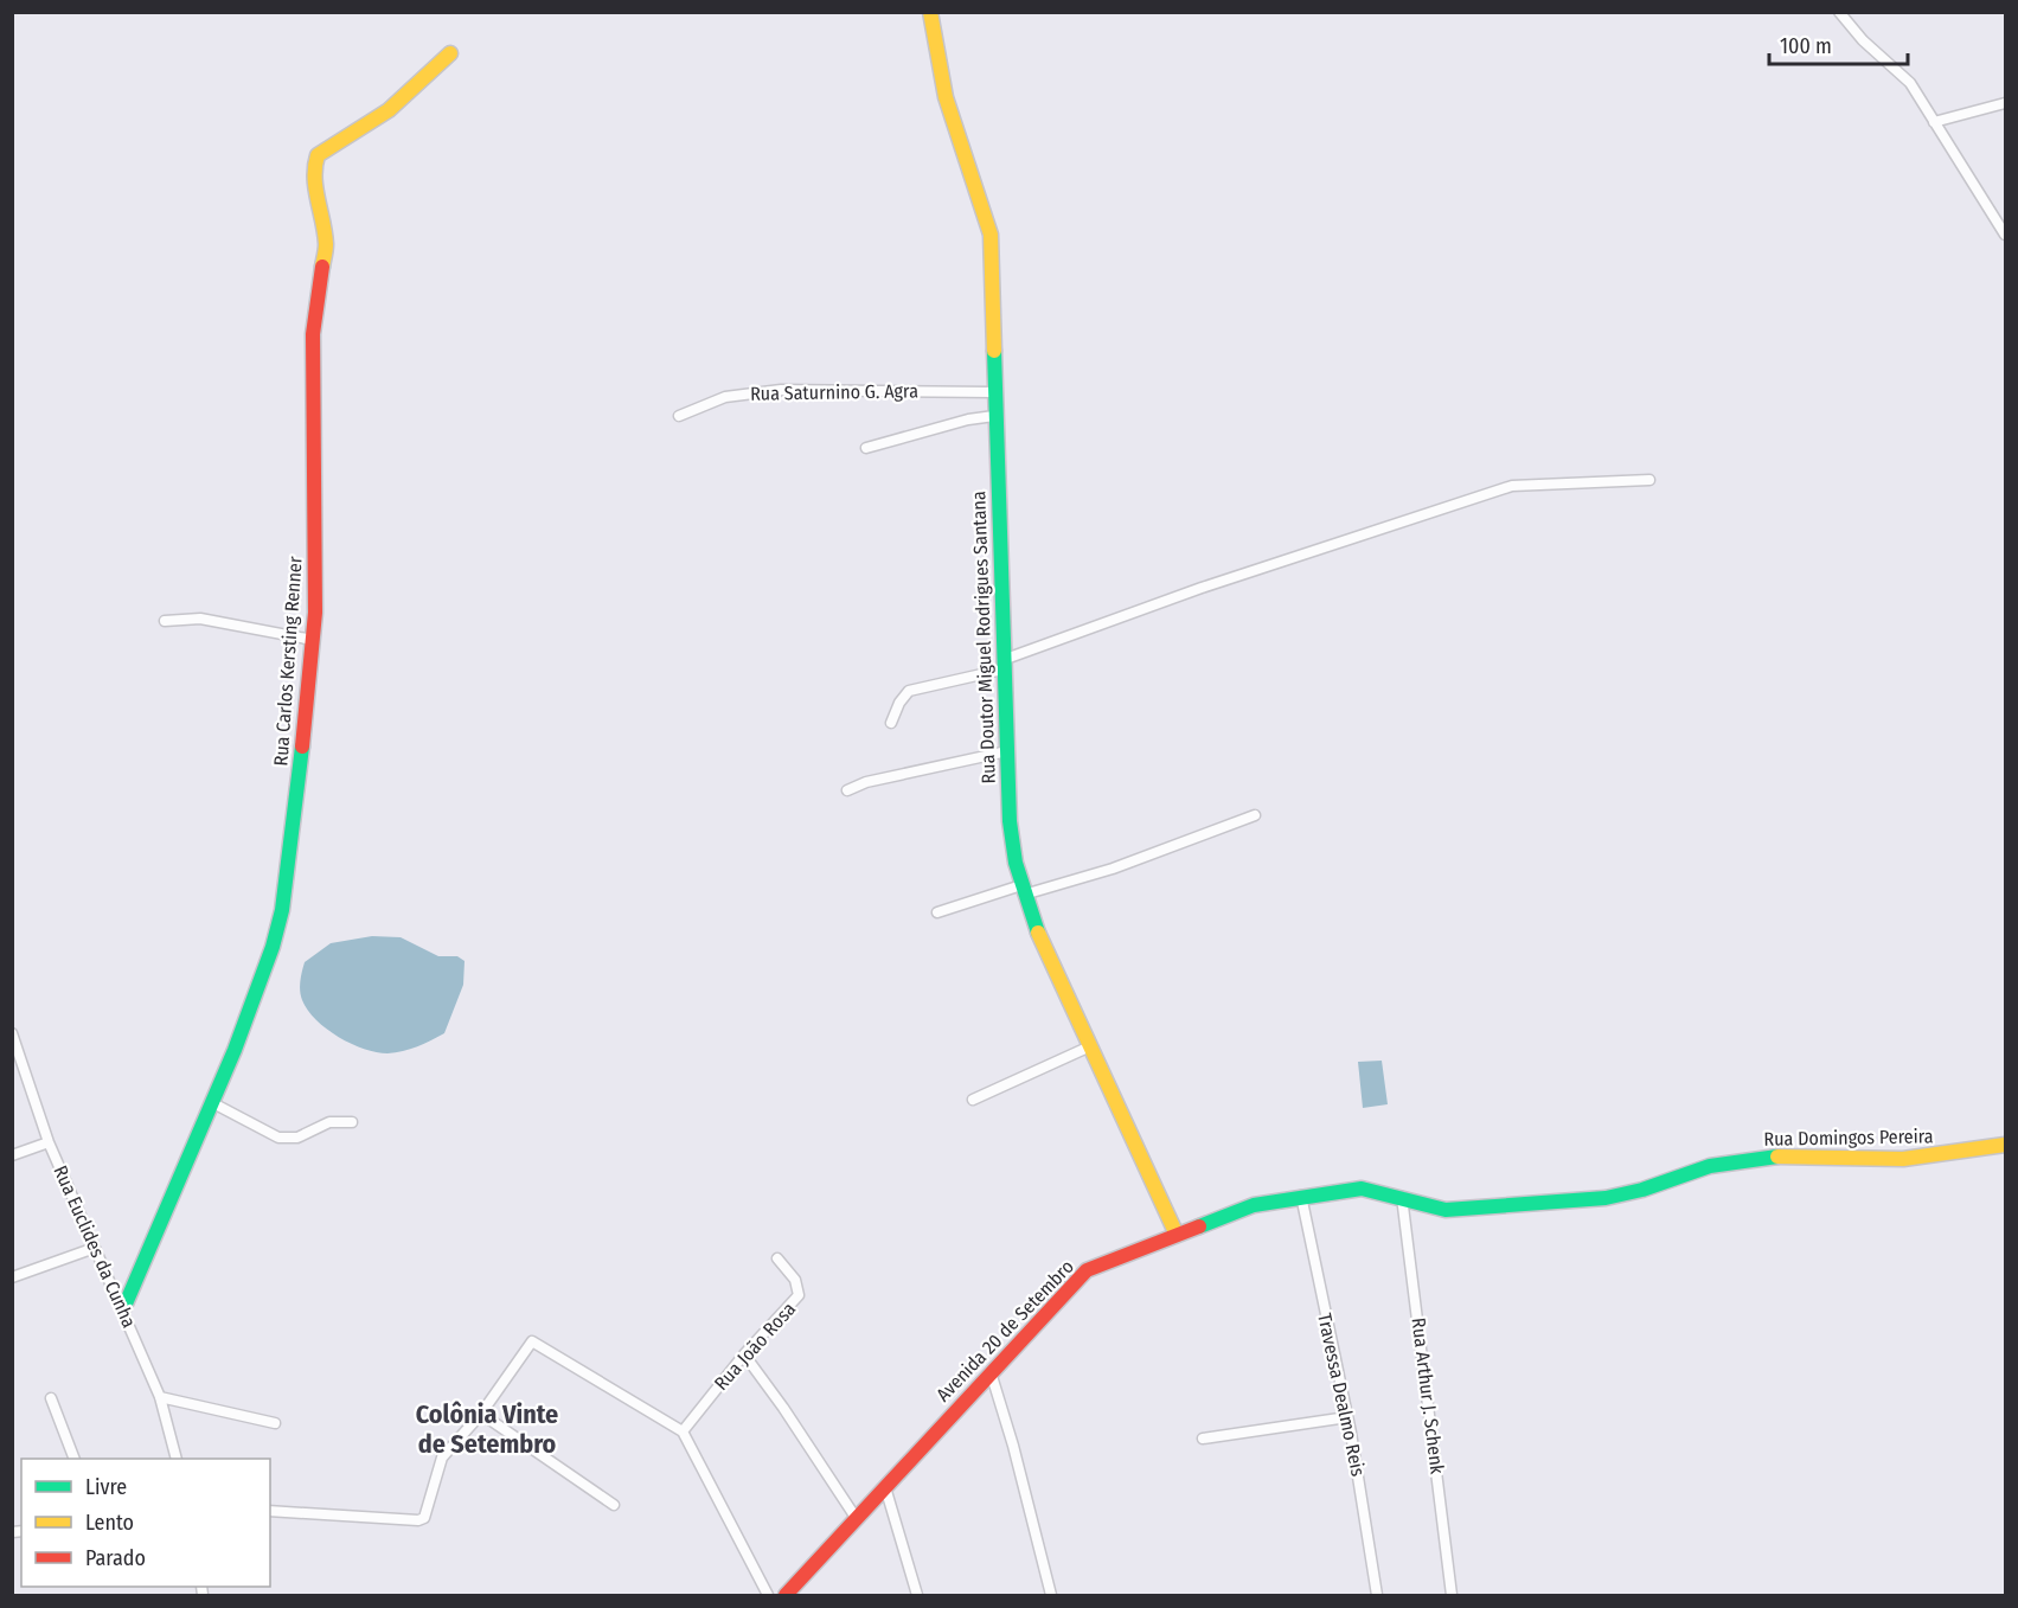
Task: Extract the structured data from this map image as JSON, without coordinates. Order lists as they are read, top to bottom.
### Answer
{
  "streets": {
    "street": [
      "Rua Saturnino G. Agra",
      "Rua Doutor Miguel Rodrigues Santana",
      "Rua Carlos Kersting Renner",
      "Rua Domingos Pereira",
      "Rua Euclides da Cunha",
      "Avenida 20 de Setembro",
      "Rua João Rosa",
      "Travessa Dealmo Reis",
      "Rua Arthur J. Schenk"
    ]
  },
  "crossings": [
    ["Rua Saturnino G. Agra", "Rua Doutor Miguel Rodrigues Santana"],
    ["Rua Doutor Miguel Rodrigues Santana", "Avenida 20 de Setembro"],
    ["Rua Carlos Kersting Renner", "Rua Euclides da Cunha"],
    ["Rua Domingos Pereira", "Avenida 20 de Setembro"],
    ["Rua Domingos Pereira", "Rua Arthur J. Schenk"],
    ["Avenida 20 de Setembro", "Travessa Dealmo Reis"],
    ["Avenida 20 de Setembro", "Rua Arthur J. Schenk"]
  ],
  "districts": ["Colônia Vinte de Setembro"],
  "legend": ["Livre", "Lento", "Parado"],
  "scale_bar": "100 m"
}
